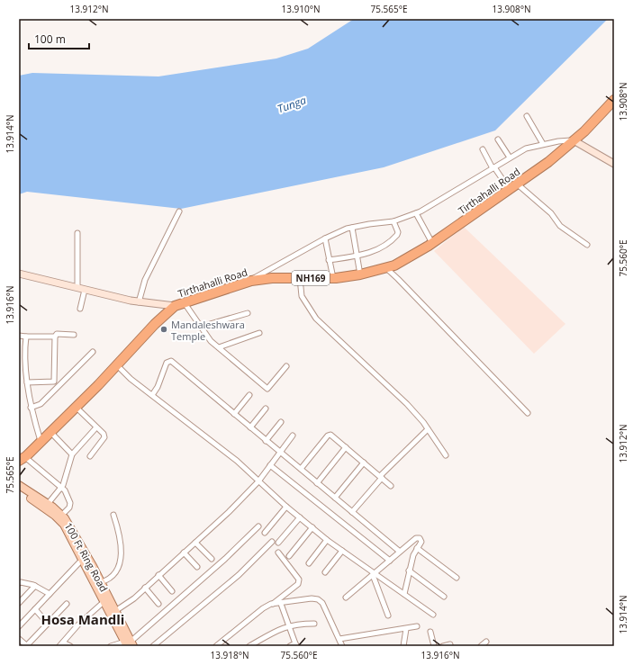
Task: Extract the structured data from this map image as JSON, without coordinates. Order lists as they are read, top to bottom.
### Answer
{
  "streets": {
    "highway": ["Tirthahalli Road", "NH169"],
    "main road": ["100 Ft Ring Road"]
  },
  "districts": ["Hosa Mandli"],
  "water": ["Tunga"],
  "places": ["Mandaleshwara Temple"],
  "scale_bar": "100 m",
  "coordinates": [
    "13.912°N",
    "13.910°N",
    "75.565°E",
    "13.908°N",
    "13.914°N",
    "75.560°E",
    "13.916°N",
    "13.918°N"
  ]
}
